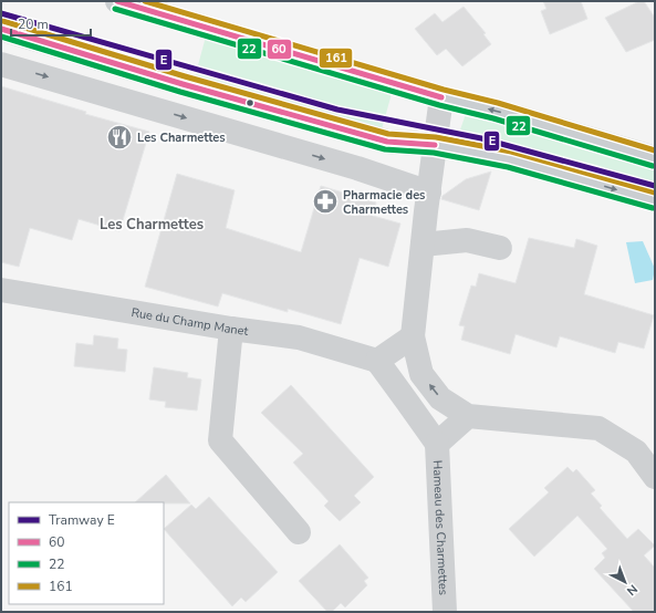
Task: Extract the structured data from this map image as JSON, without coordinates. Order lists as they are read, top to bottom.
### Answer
{
  "streets": {
    "street": ["Rue du Champ Manet", "Hameau des Charmettes"]
  },
  "crossings": [
    ["Rue du Champ Manet", "Hameau des Charmettes"]
  ],
  "districts": ["Les Charmettes"],
  "places": {
    "restaurant": ["Les Charmettes"],
    "pharmacy": ["Pharmacie des Charmettes"]
  },
  "lines": [
    "transit line 60",
    "transit line 161",
    "transit line 22",
    "tram line E"
  ],
  "legend": [
    "Tramway E",
    "60",
    "22",
    "161"
  ],
  "scale_bar": "20 m",
  "north": "bottom right"
}
